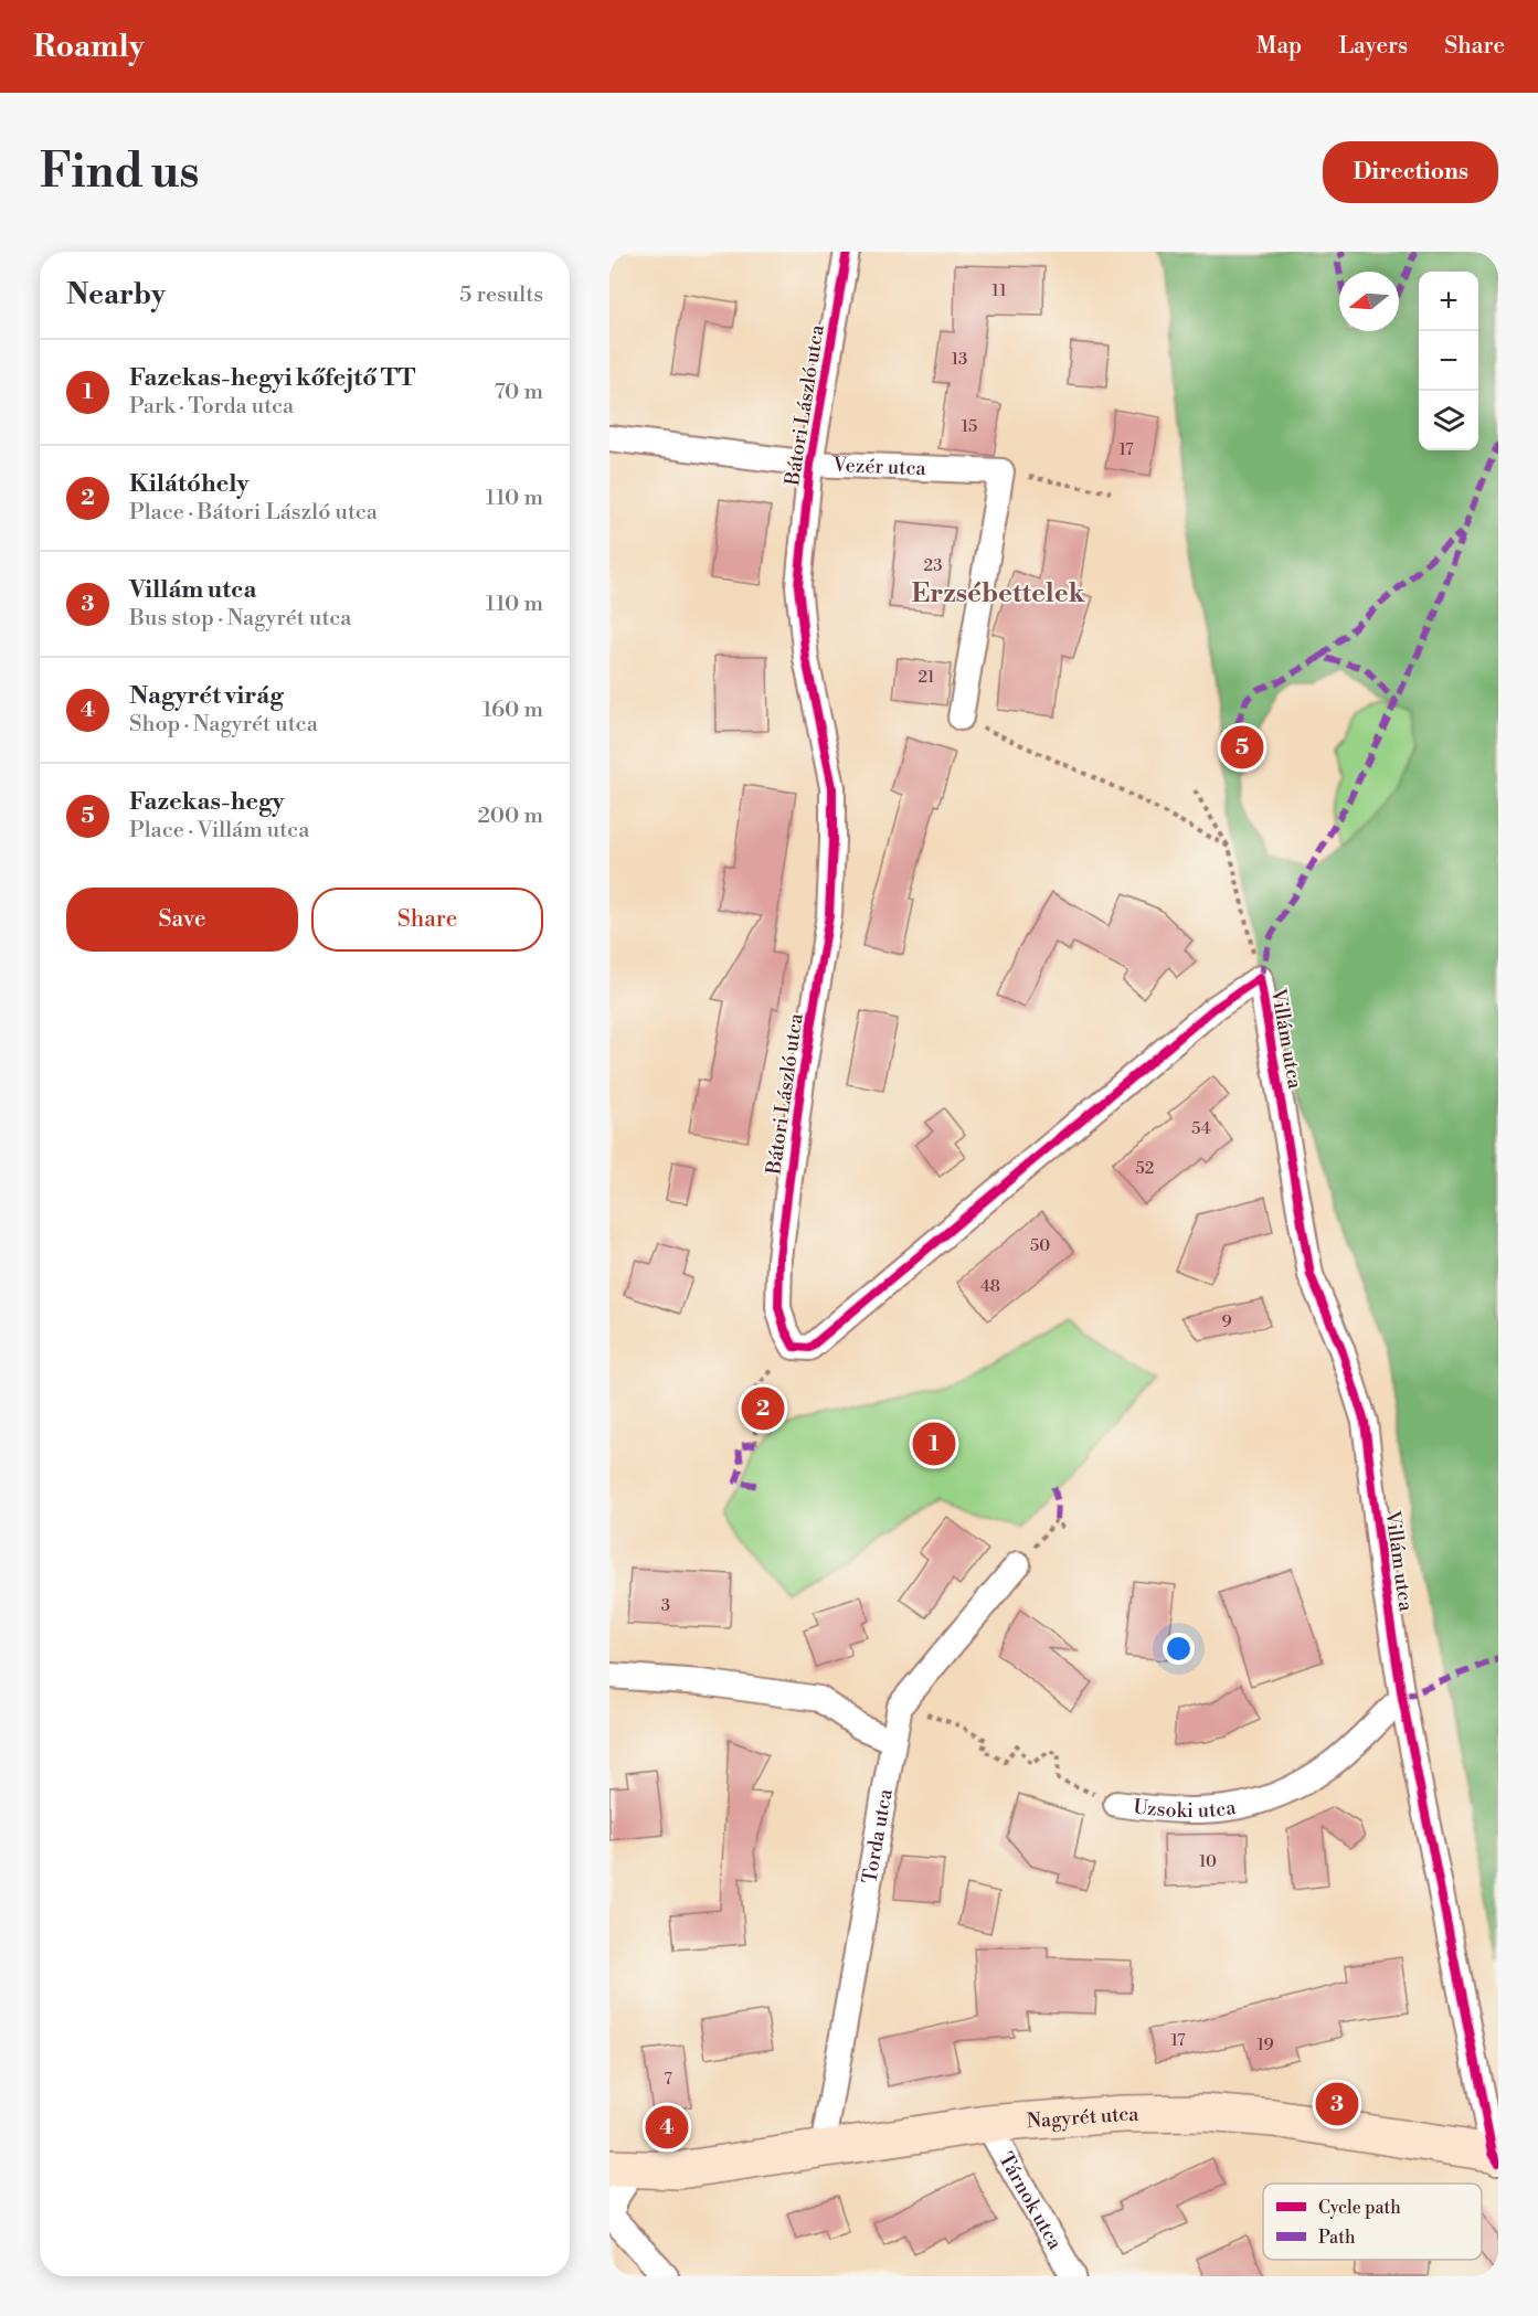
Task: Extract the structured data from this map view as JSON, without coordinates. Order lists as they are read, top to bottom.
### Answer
{
  "streets": {
    "street": [
      "Bátori László utca",
      "Vezér utca",
      "Villám utca",
      "Uzsoki utca",
      "Torda utca",
      "Nagyrét utca",
      "Tárnok utca"
    ]
  },
  "crossings": [
    ["Bátori László utca", "Vezér utca"],
    ["Bátori László utca", "Villám utca"],
    ["Villám utca", "Uzsoki utca"],
    ["Villám utca", "Nagyrét utca"],
    ["Torda utca", "Nagyrét utca"],
    ["Nagyrét utca", "Tárnok utca"]
  ],
  "districts": ["Erzsébettelek"],
  "house_numbers": [
    "11",
    "13",
    "15",
    "17",
    "23",
    "21",
    "54",
    "52",
    "50",
    "48",
    "9",
    "3",
    "10",
    "17",
    "19",
    "7"
  ],
  "legend": ["Cycle path", "Path"],
  "north": "left",
  "page": {
    "header": "Roamly",
    "nav": ["Map", "Layers", "Share"],
    "buttons": [
      "Directions",
      ["Save", "Share"]
    ],
    "title": "Find us",
    "heading": ["Nearby", "5 results"],
    "map_buttons": ["+", "−"],
    "list": [
      {
        "mark": "1",
        "name": "Fazekas-hegyi kőfejtő TT",
        "note": "Park · Torda utca",
        "value": "70 m"
      },
      {
        "mark": "2",
        "name": "Kilátóhely",
        "note": "Place · Bátori László utca",
        "value": "110 m"
      },
      {
        "mark": "3",
        "name": "Villám utca",
        "note": "Bus stop · Nagyrét utca",
        "value": "110 m"
      },
      {
        "mark": "4",
        "name": "Nagyrét virág",
        "note": "Shop · Nagyrét utca",
        "value": "160 m"
      },
      {
        "mark": "5",
        "name": "Fazekas-hegy",
        "note": "Place · Villám utca",
        "value": "200 m"
      }
    ],
    "pins": [
      "5",
      "2",
      "1",
      "3",
      "4"
    ]
  }
}
